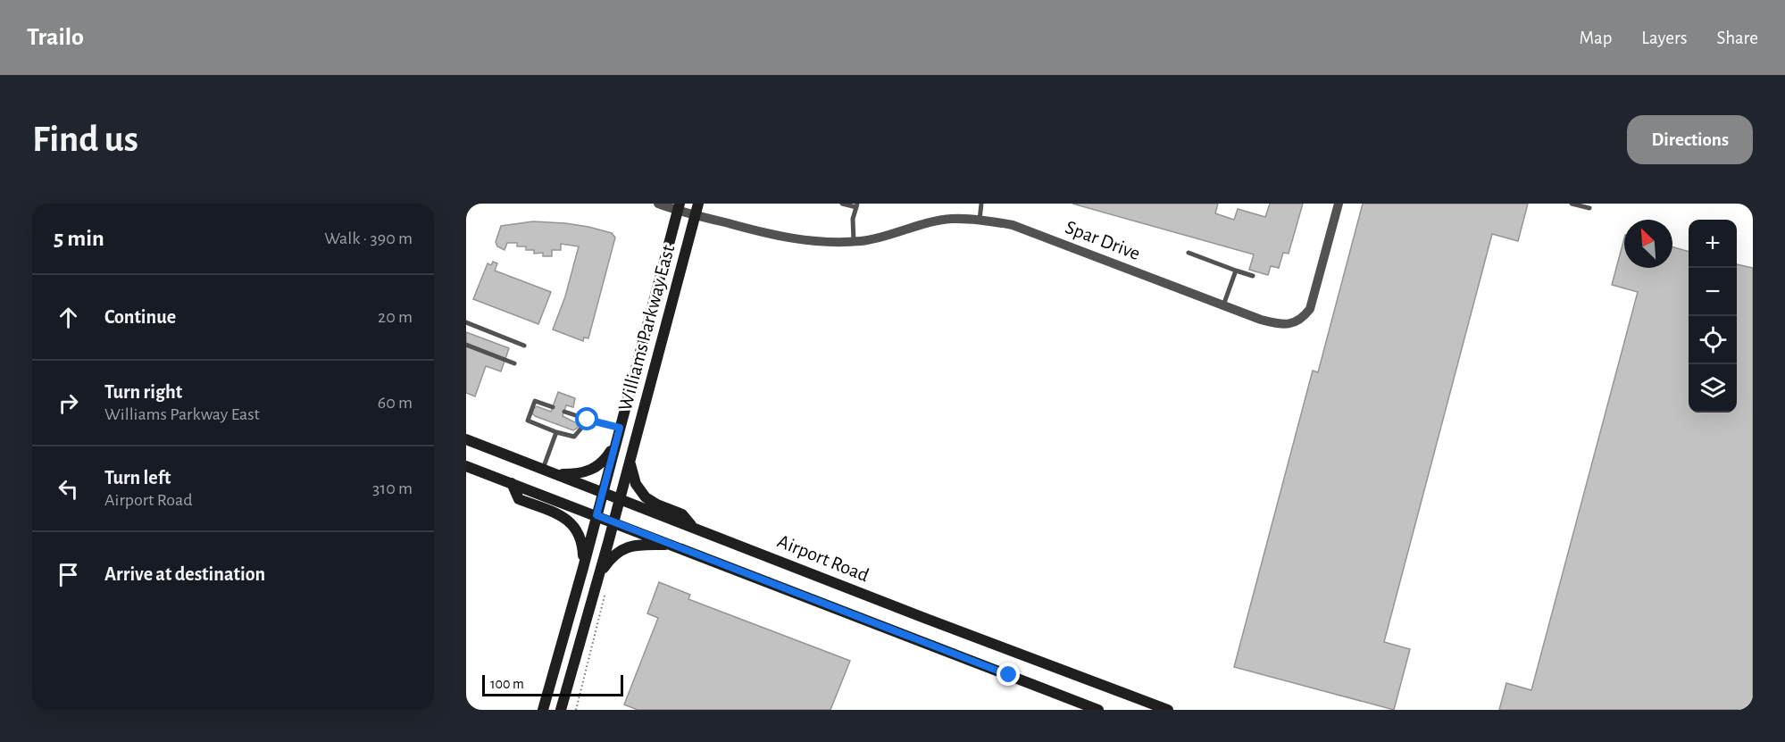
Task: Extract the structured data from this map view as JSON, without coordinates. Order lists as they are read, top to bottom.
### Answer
{
  "streets": {
    "main road": ["Williams Parkway East", "Airport Road"],
    "street": ["Spar Drive"]
  },
  "crossings": [
    ["Spar Drive", "Williams Parkway East"],
    ["Williams Parkway East", "Airport Road"]
  ],
  "scale_bar": "100 m",
  "north": "top left",
  "page": {
    "header": "Trailo",
    "nav": ["Map", "Layers", "Share"],
    "buttons": "Directions",
    "title": "Find us",
    "heading": ["5 min", "Walk · 390 m"],
    "map_buttons": ["+", "−"],
    "list": [
      ["Continue", "20 m"],
      ["Turn right", "Williams Parkway East", "60 m"],
      ["Turn left", "Airport Road", "310 m"],
      "Arrive at destination"
    ],
    "scale": "100 m"
  }
}
